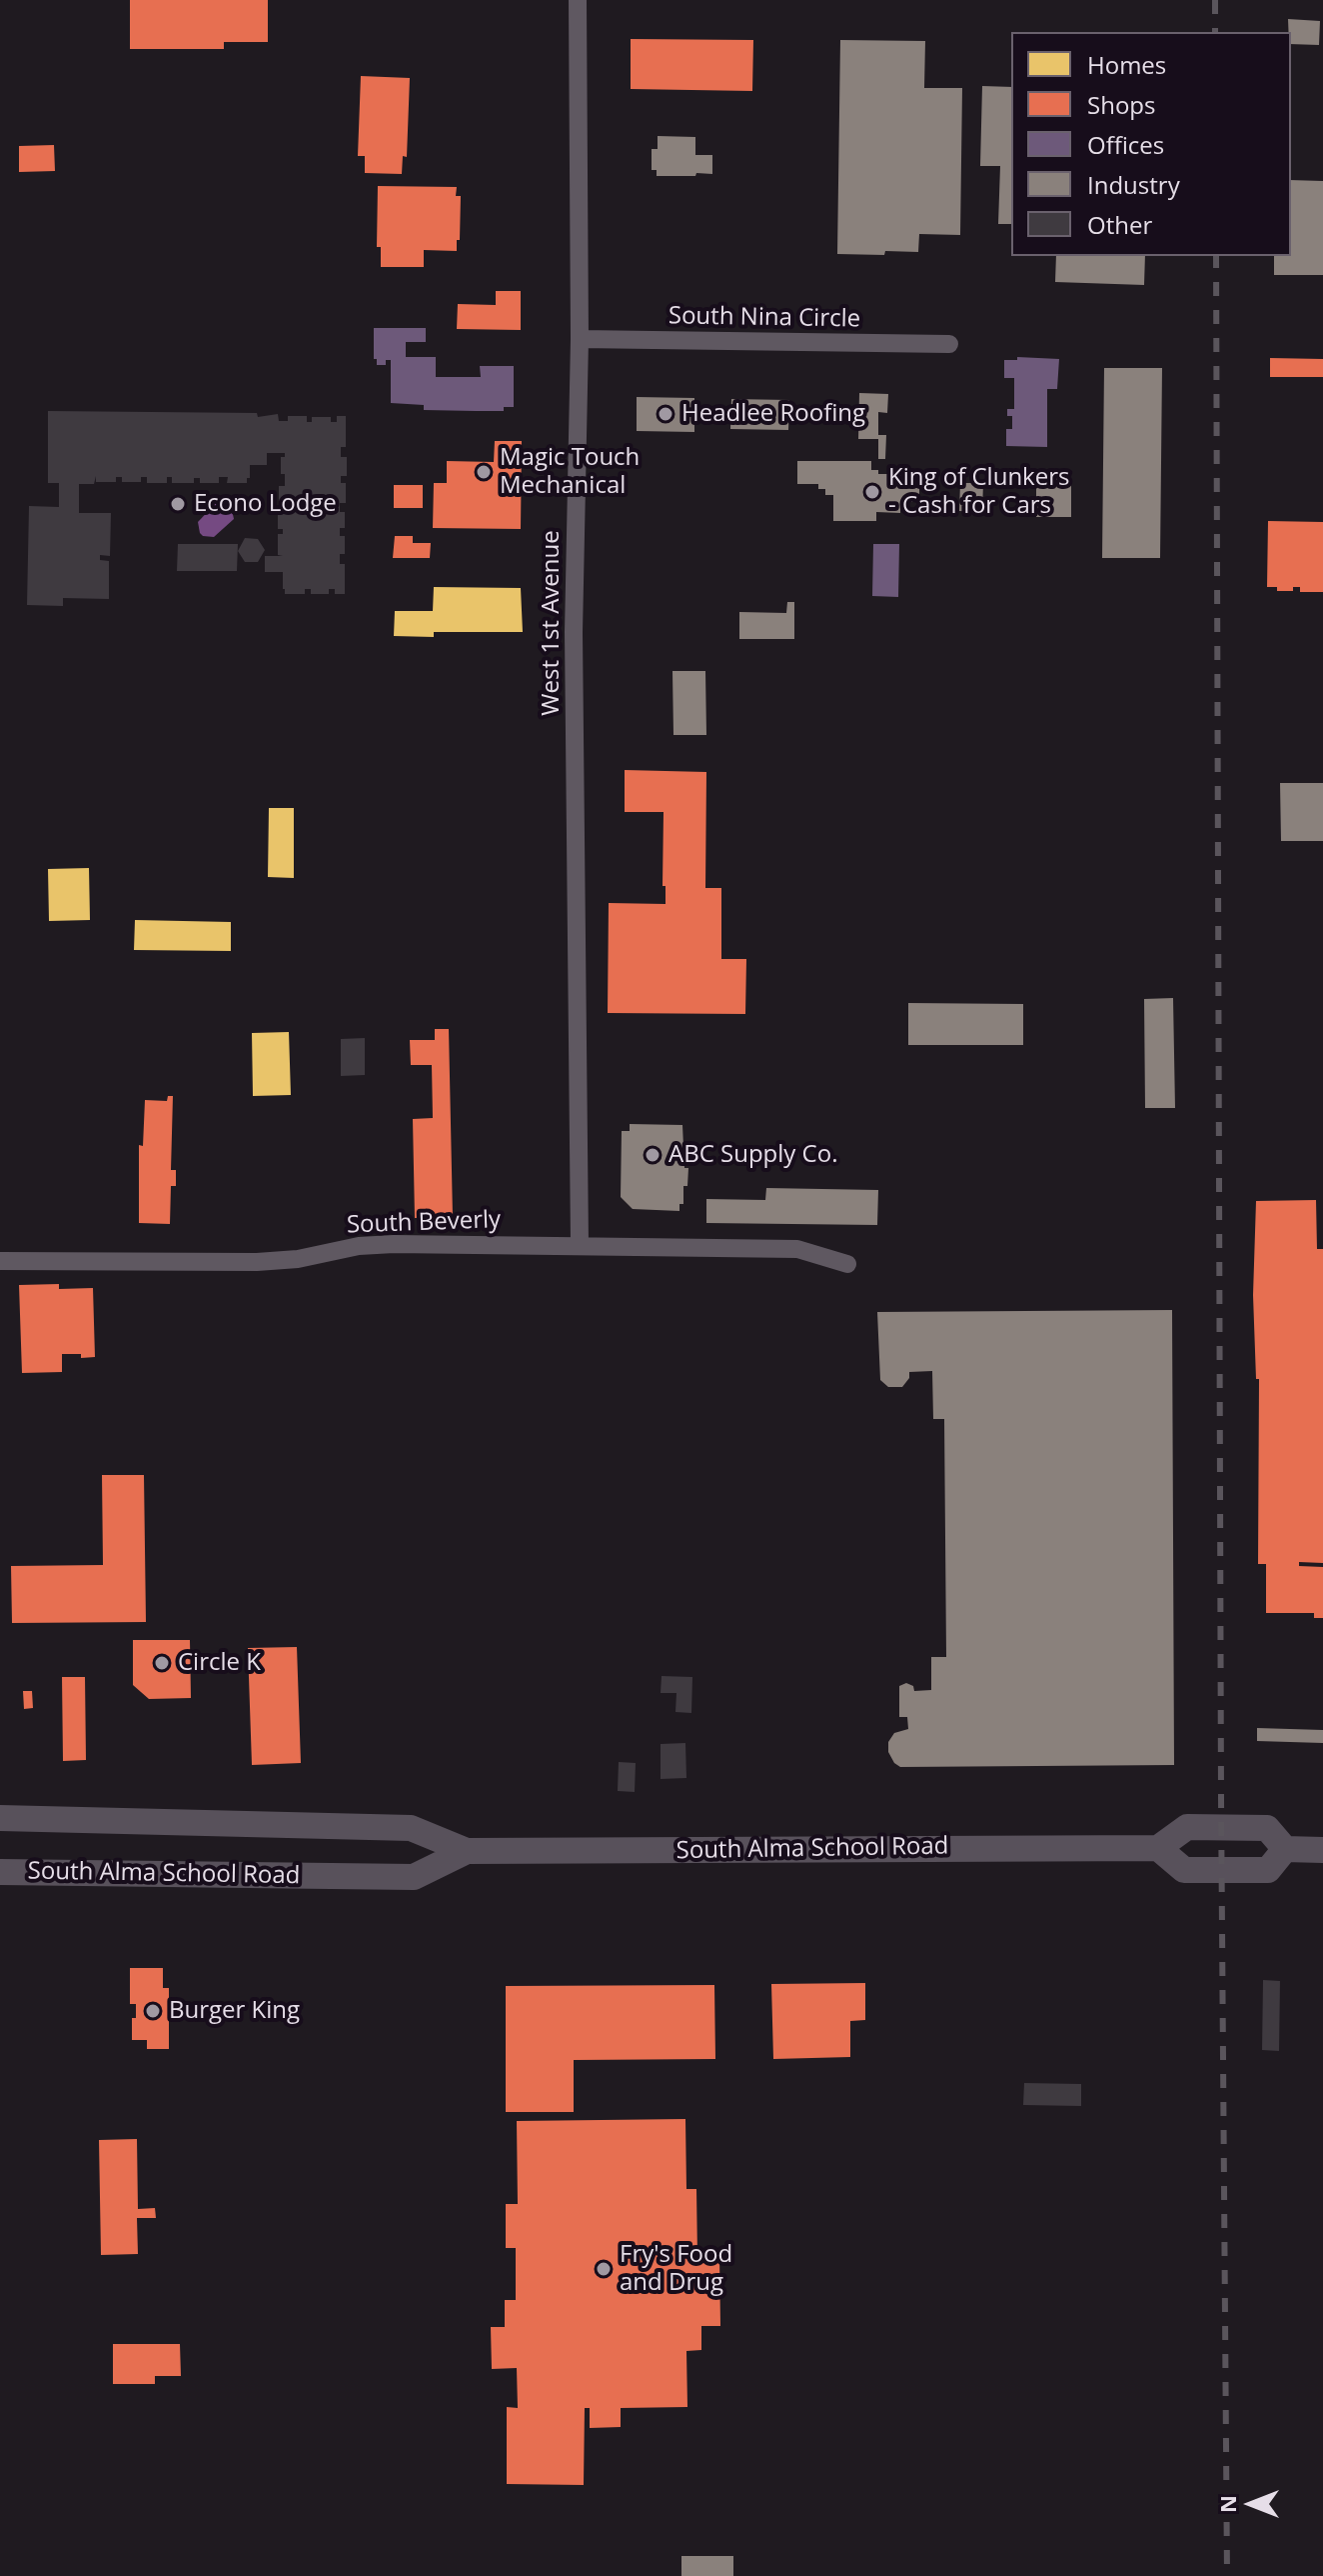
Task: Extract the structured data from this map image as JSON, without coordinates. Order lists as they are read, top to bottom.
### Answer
{
  "streets": {
    "main road": ["South Alma School Road"],
    "street": ["South Nina Circle", "West 1st Avenue", "South Beverly"]
  },
  "crossings": [
    ["South Nina Circle", "West 1st Avenue"],
    ["West 1st Avenue", "South Beverly"]
  ],
  "places": [
    "Headlee Roofing",
    "Magic Touch Mechanical",
    "King of Clunkers - Cash for Cars",
    "Econo Lodge",
    "ABC Supply Co.",
    "Circle K",
    "Burger King",
    "Fry's Food and Drug"
  ],
  "legend": [
    "Homes",
    "Shops",
    "Offices",
    "Industry",
    "Other"
  ],
  "north": "left"
}
